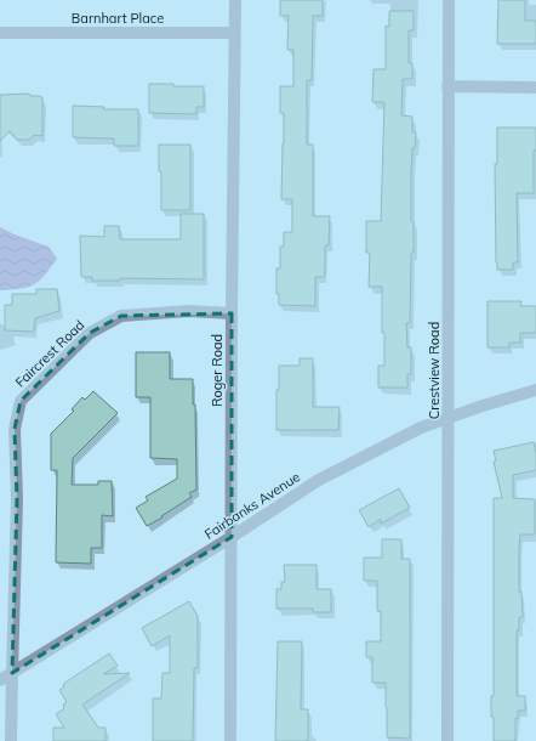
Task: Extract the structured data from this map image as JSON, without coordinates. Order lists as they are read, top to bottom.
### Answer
{
  "streets": {
    "street": [
      "Barnhart Place",
      "Faircrest Road",
      "Roger Road",
      "Crestview Road",
      "Fairbanks Avenue"
    ]
  },
  "crossings": [
    ["Barnhart Place", "Roger Road"],
    ["Faircrest Road", "Roger Road"],
    ["Faircrest Road", "Fairbanks Avenue"],
    ["Roger Road", "Fairbanks Avenue"],
    ["Crestview Road", "Fairbanks Avenue"]
  ]
}
